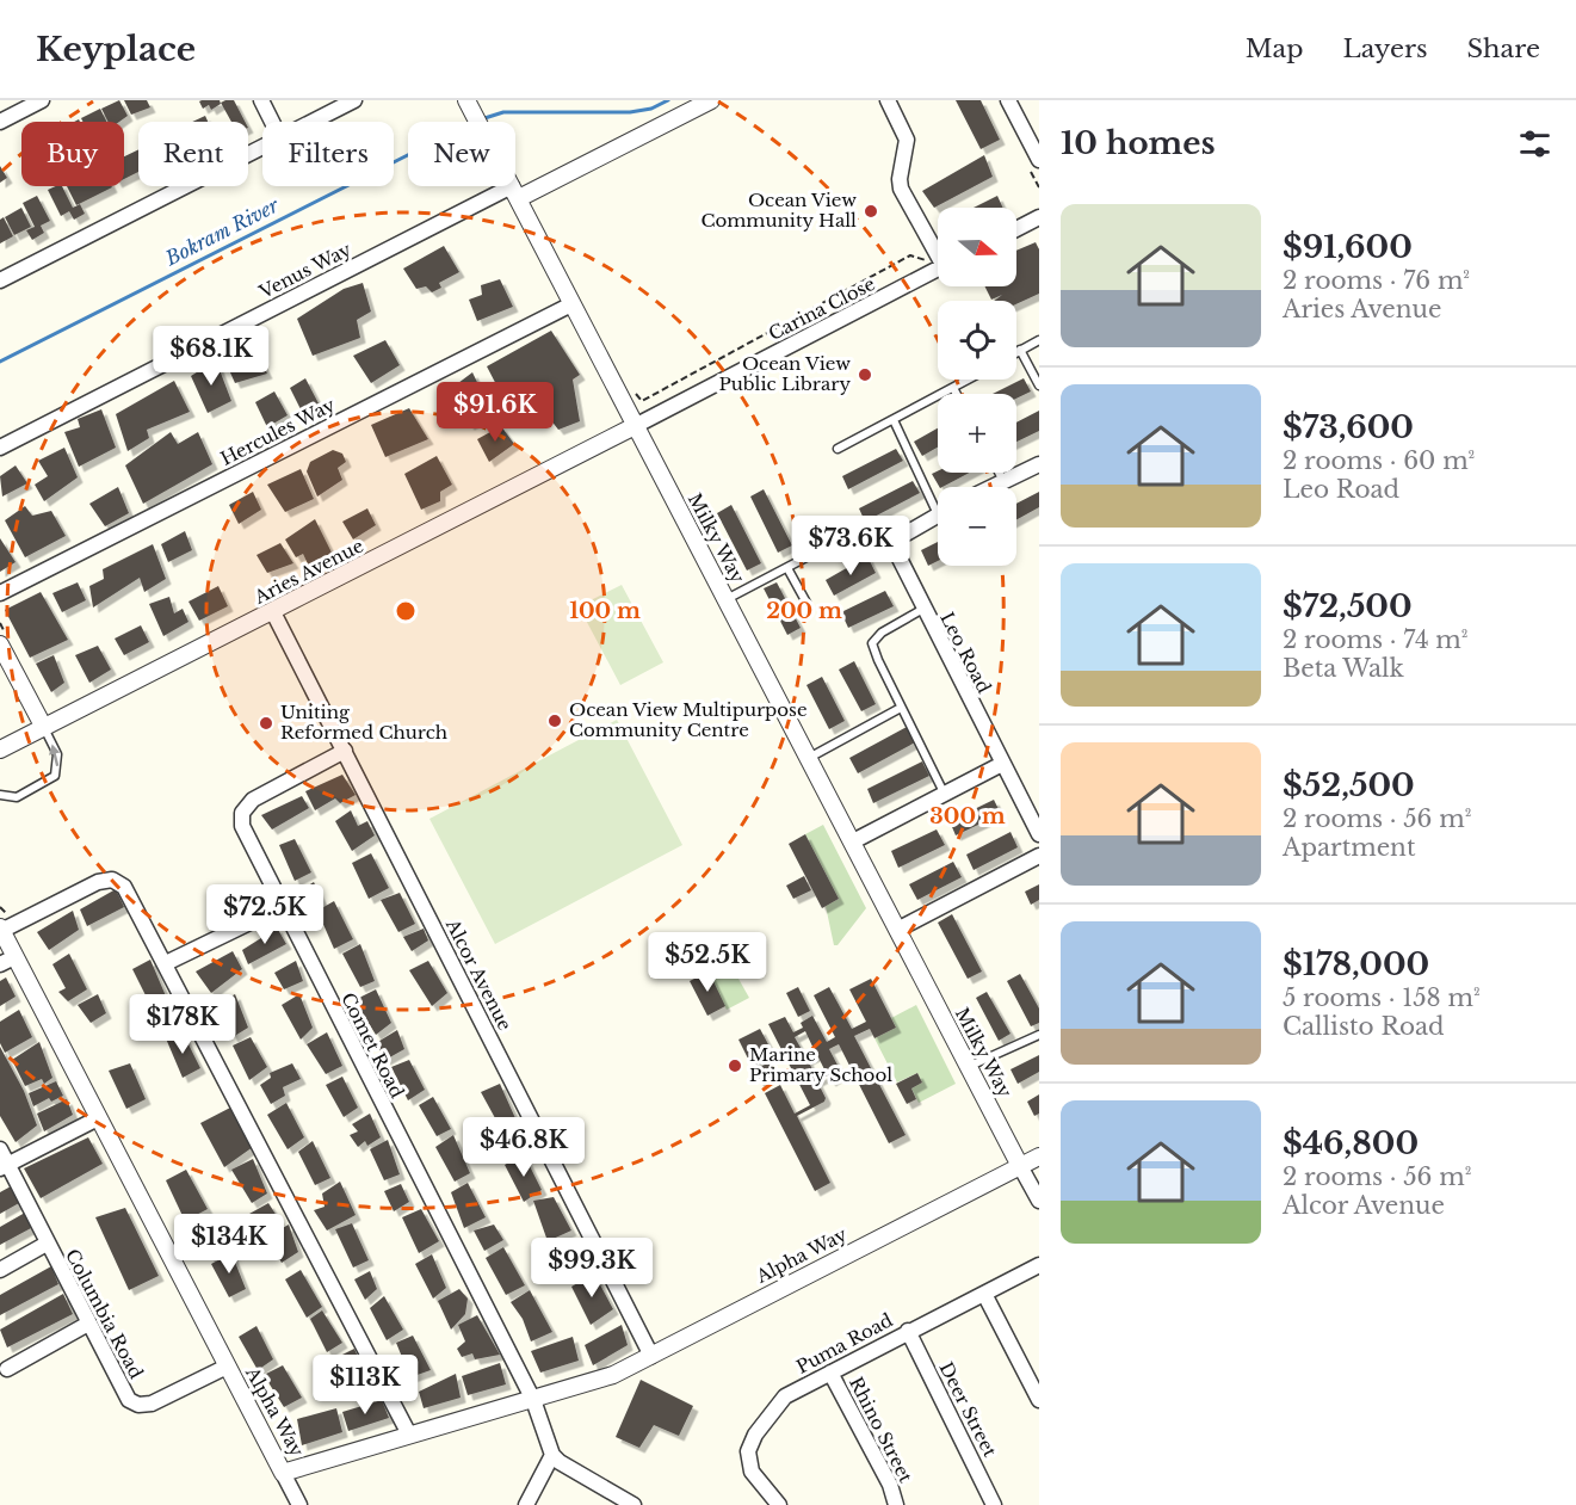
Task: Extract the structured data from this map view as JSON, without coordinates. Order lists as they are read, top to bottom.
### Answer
{
  "streets": {
    "street": [
      "Venus Way",
      "Carina Close",
      "Hercules Way",
      "Milky Way",
      "Aries Avenue",
      "Leo Road",
      "Alcor Avenue",
      "Comet Road",
      "Alpha Way",
      "Columbia Road",
      "Puma Road",
      "Deer Street",
      "Rhino Street"
    ]
  },
  "crossings": [
    ["Venus Way", "Milky Way"],
    ["Carina Close", "Milky Way"],
    ["Carina Close", "Aries Avenue"],
    ["Hercules Way", "Milky Way"],
    ["Milky Way", "Aries Avenue"],
    ["Milky Way", "Alpha Way"],
    ["Aries Avenue", "Alcor Avenue"],
    ["Alcor Avenue", "Comet Road"],
    ["Alcor Avenue", "Alpha Way"],
    ["Comet Road", "Alpha Way"],
    ["Alpha Way", "Columbia Road"],
    ["Puma Road", "Deer Street"],
    ["Puma Road", "Rhino Street"]
  ],
  "water": ["Bokram River"],
  "places": [
    "Ocean View Community Hall",
    "Ocean View Public Library",
    "Ocean View Multipurpose Community Centre",
    "Uniting Reformed Church",
    "Marine Primary School"
  ],
  "north": "right",
  "page": {
    "header": "Keyplace",
    "nav": ["Map", "Layers", "Share"],
    "heading": "10 homes",
    "chip": [
      "Buy",
      "Rent",
      "Filters",
      "New"
    ],
    "list": [
      {
        "name": "$91,600",
        "note": "2 rooms · 76 m² · Aries Avenue"
      },
      {
        "name": "$73,600",
        "note": "2 rooms · 60 m² · Leo Road"
      },
      {
        "name": "$72,500",
        "note": "2 rooms · 74 m² · Beta Walk"
      },
      {
        "name": "$52,500",
        "note": "2 rooms · 56 m² · Apartment"
      },
      {
        "name": "$178,000",
        "note": "5 rooms · 158 m² · Callisto Road"
      },
      {
        "name": "$46,800",
        "note": "2 rooms · 56 m² · Alcor Avenue"
      }
    ],
    "map_buttons": ["+", "−"],
    "price": [
      "$68.1K",
      "$91.6K",
      "$73.6K",
      "$72.5K",
      "$52.5K",
      "$178K",
      "$46.8K",
      "$134K",
      "$99.3K",
      "$113K"
    ]
  },
  "rings": ["100 m", "200 m", "300 m"]
}
